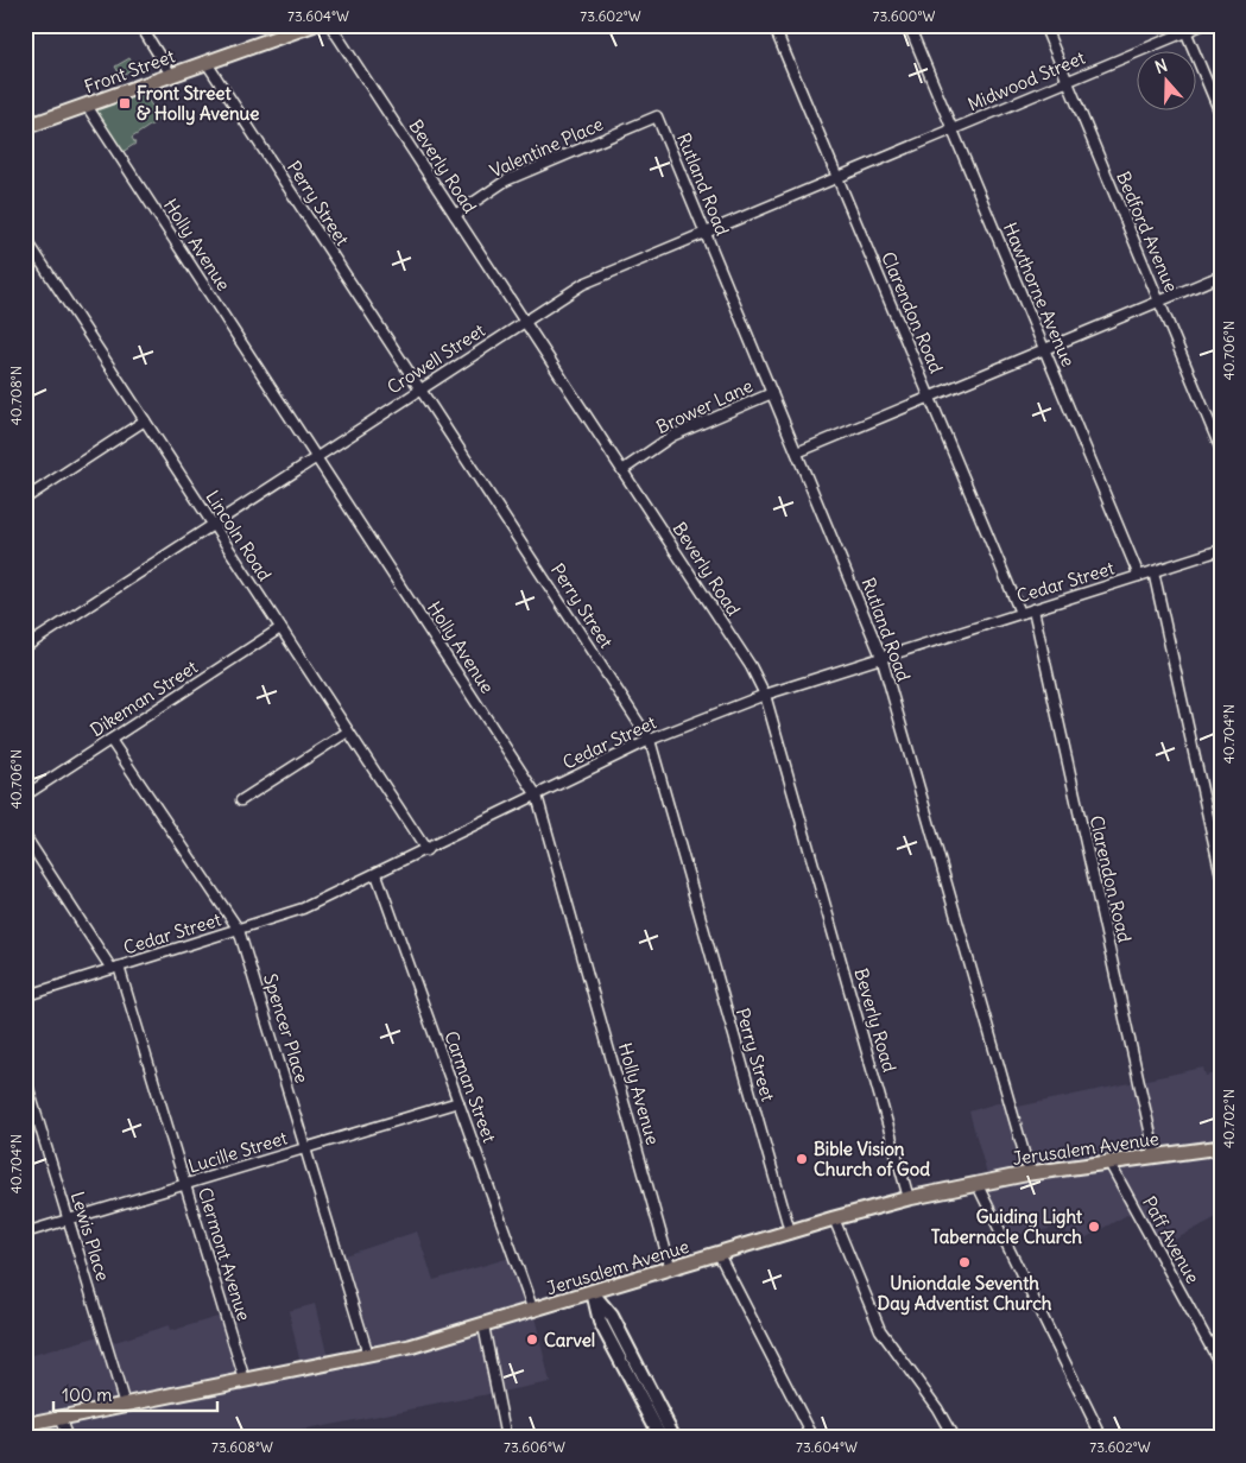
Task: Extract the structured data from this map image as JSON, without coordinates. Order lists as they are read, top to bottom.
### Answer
{
  "streets": {
    "main road": ["Front Street", "Jerusalem Avenue"],
    "street": [
      "Midwood Street",
      "Valentine Place",
      "Beverly Road",
      "Rutland Road",
      "Perry Street",
      "Bedford Avenue",
      "Holly Avenue",
      "Hawthorne Avenue",
      "Clarendon Road",
      "Crowell Street",
      "Brower Lane",
      "Lincoln Road",
      "Cedar Street",
      "Dikeman Street",
      "Spencer Place",
      "Carman Street",
      "Lucille Street",
      "Lewis Place",
      "Paff Avenue",
      "Clermont Avenue"
    ]
  },
  "crossings": [
    ["Front Street", "Perry Street"],
    ["Front Street", "Holly Avenue"],
    ["Midwood Street", "Bedford Avenue"],
    ["Midwood Street", "Hawthorne Avenue"],
    ["Midwood Street", "Crowell Street"],
    ["Valentine Place", "Beverly Road"],
    ["Valentine Place", "Rutland Road"],
    ["Beverly Road", "Crowell Street"],
    ["Beverly Road", "Brower Lane"],
    ["Beverly Road", "Cedar Street"],
    ["Beverly Road", "Jerusalem Avenue"],
    ["Rutland Road", "Crowell Street"],
    ["Rutland Road", "Brower Lane"],
    ["Rutland Road", "Cedar Street"],
    ["Rutland Road", "Jerusalem Avenue"],
    ["Perry Street", "Crowell Street"],
    ["Perry Street", "Cedar Street"],
    ["Perry Street", "Jerusalem Avenue"],
    ["Holly Avenue", "Crowell Street"],
    ["Holly Avenue", "Cedar Street"],
    ["Holly Avenue", "Jerusalem Avenue"],
    ["Hawthorne Avenue", "Cedar Street"],
    ["Clarendon Road", "Crowell Street"],
    ["Clarendon Road", "Cedar Street"],
    ["Clarendon Road", "Jerusalem Avenue"],
    ["Crowell Street", "Lincoln Road"],
    ["Lincoln Road", "Cedar Street"],
    ["Lincoln Road", "Dikeman Street"],
    ["Cedar Street", "Spencer Place"],
    ["Cedar Street", "Carman Street"],
    ["Cedar Street", "Clermont Avenue"],
    ["Dikeman Street", "Spencer Place"],
    ["Spencer Place", "Jerusalem Avenue"],
    ["Spencer Place", "Lucille Street"],
    ["Carman Street", "Jerusalem Avenue"],
    ["Carman Street", "Lucille Street"],
    ["Jerusalem Avenue", "Lewis Place"],
    ["Jerusalem Avenue", "Paff Avenue"],
    ["Jerusalem Avenue", "Clermont Avenue"],
    ["Lucille Street", "Lewis Place"],
    ["Lucille Street", "Clermont Avenue"]
  ],
  "places": {
    "transit": ["Front Street & Holly Avenue"],
    "other": [
      "Bible Vision Church of God",
      "Guiding Light Tabernacle Church",
      "Uniondale Seventh Day Adventist Church",
      "Carvel"
    ]
  },
  "scale_bar": "100 m",
  "north": "top",
  "coordinates": [
    "73.604°W",
    "73.602°W",
    "73.600°W",
    "40.706°N",
    "40.708°N",
    "40.704°N",
    "40.702°N",
    "73.608°W",
    "73.606°W"
  ]
}
